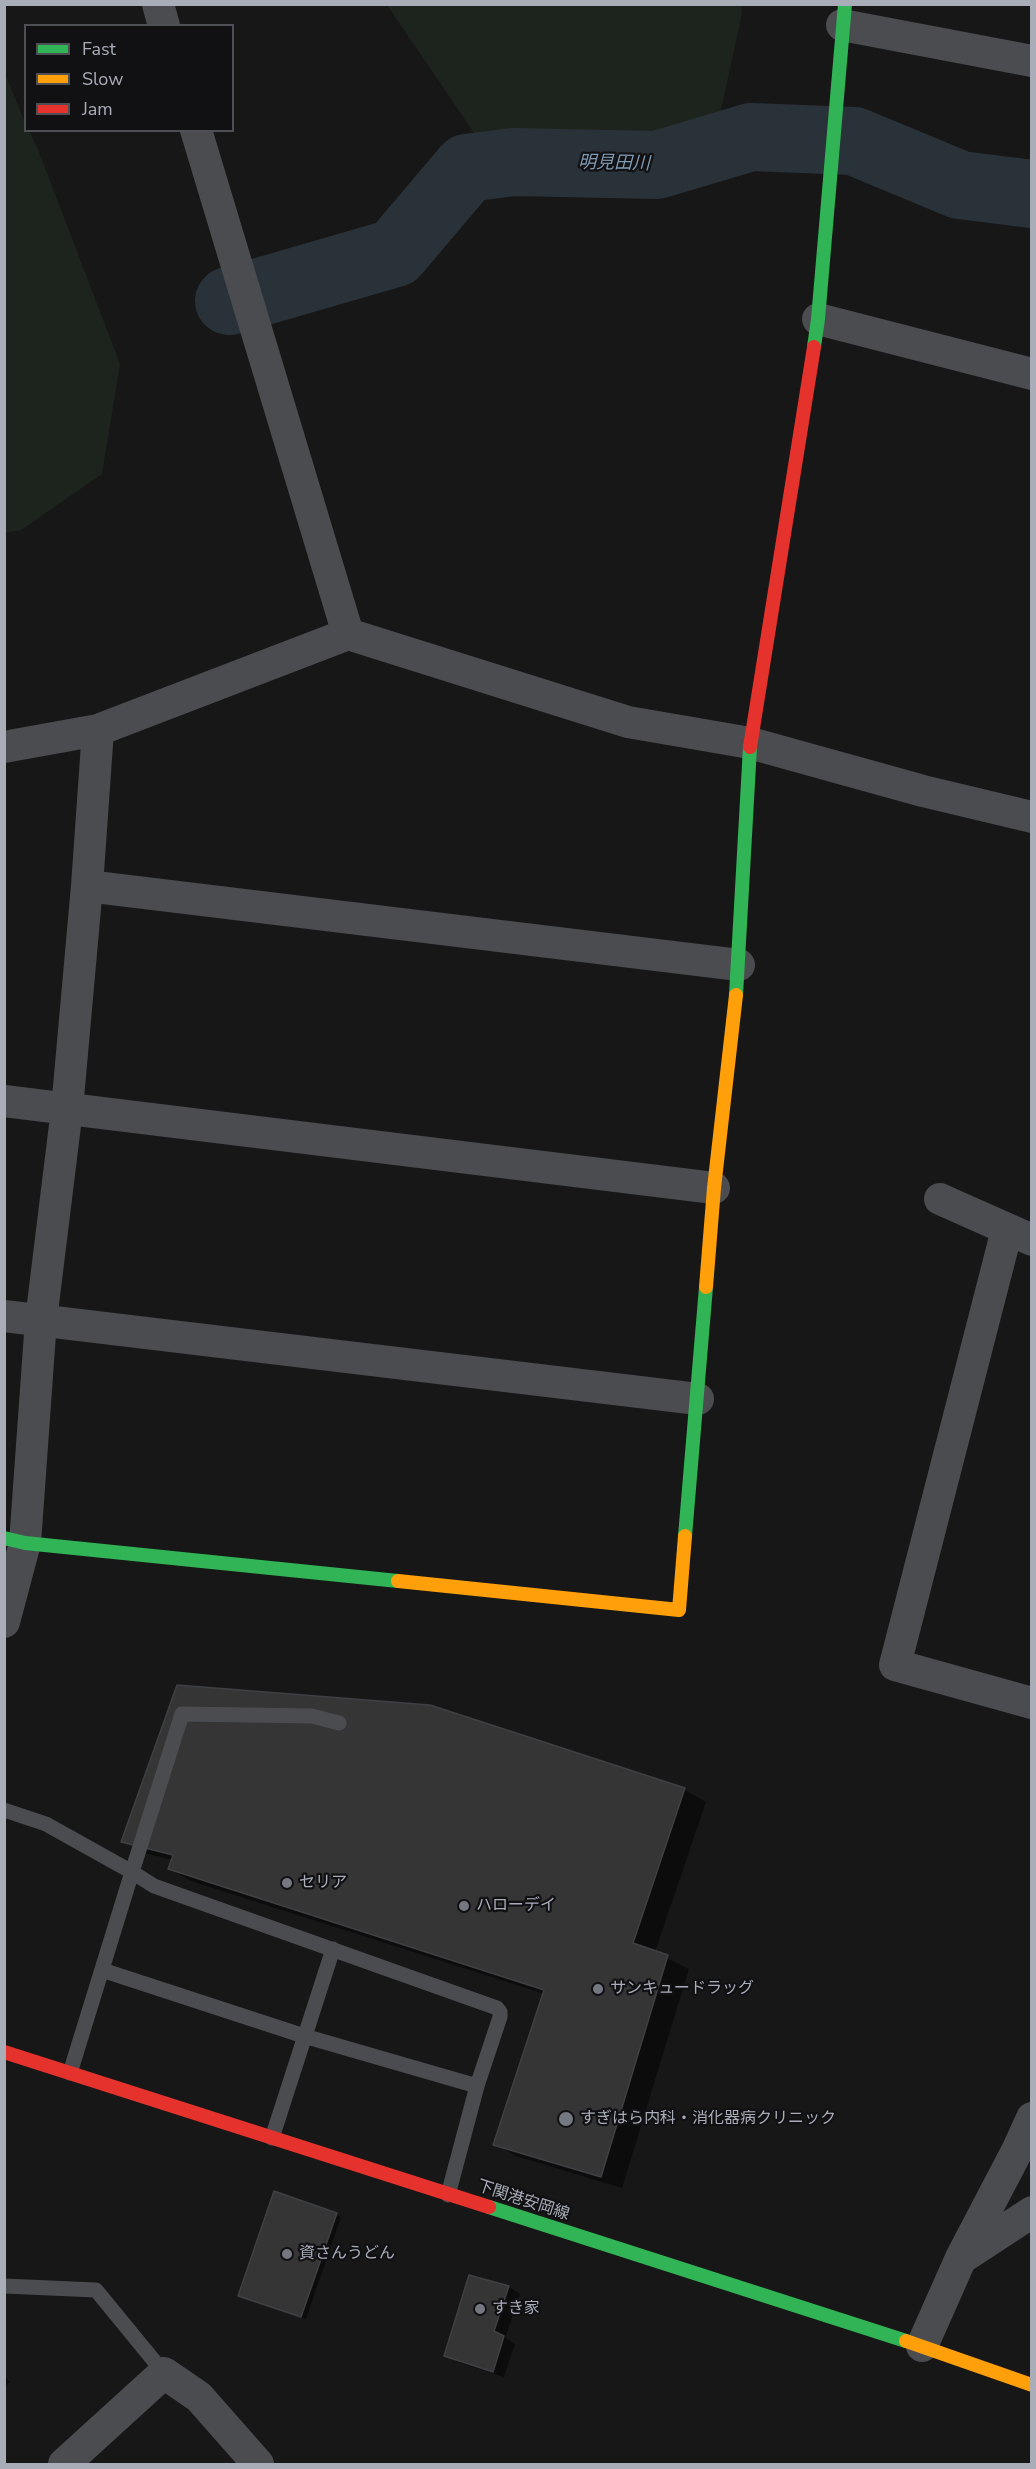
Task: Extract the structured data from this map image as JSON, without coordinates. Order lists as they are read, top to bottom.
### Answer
{
  "streets": {
    "street": ["下関港安岡線"]
  },
  "water": ["明見田川"],
  "places": [
    "セリア",
    "ハローデイ",
    "サンキュードラッグ",
    "すぎはら内科・消化器病クリニック",
    "資さんうどん",
    "すき家"
  ],
  "legend": ["Fast", "Slow", "Jam"]
}
